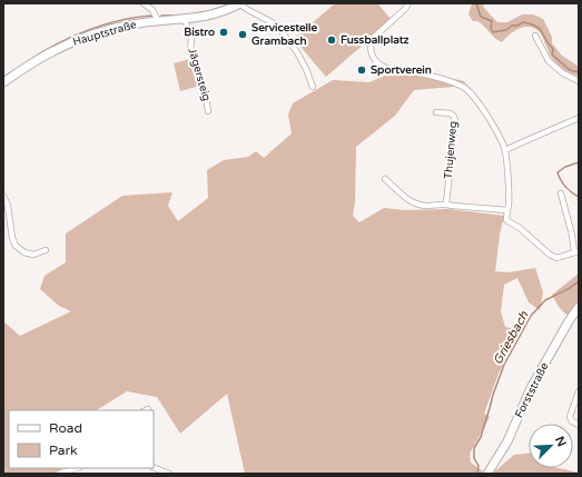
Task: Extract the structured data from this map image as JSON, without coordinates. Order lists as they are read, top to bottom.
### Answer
{
  "streets": {
    "main road": ["Hauptstraße", "Forststraße"],
    "street": ["Jägersteig", "Thujenweg"]
  },
  "crossings": [
    ["Hauptstraße", "Jägersteig"]
  ],
  "water": ["Griesbach"],
  "places": [
    "Bistro",
    "Servicestelle Grambach",
    "Fussballplatz",
    "Sportverein"
  ],
  "legend": ["Road", "Park"],
  "north": "top right"
}
